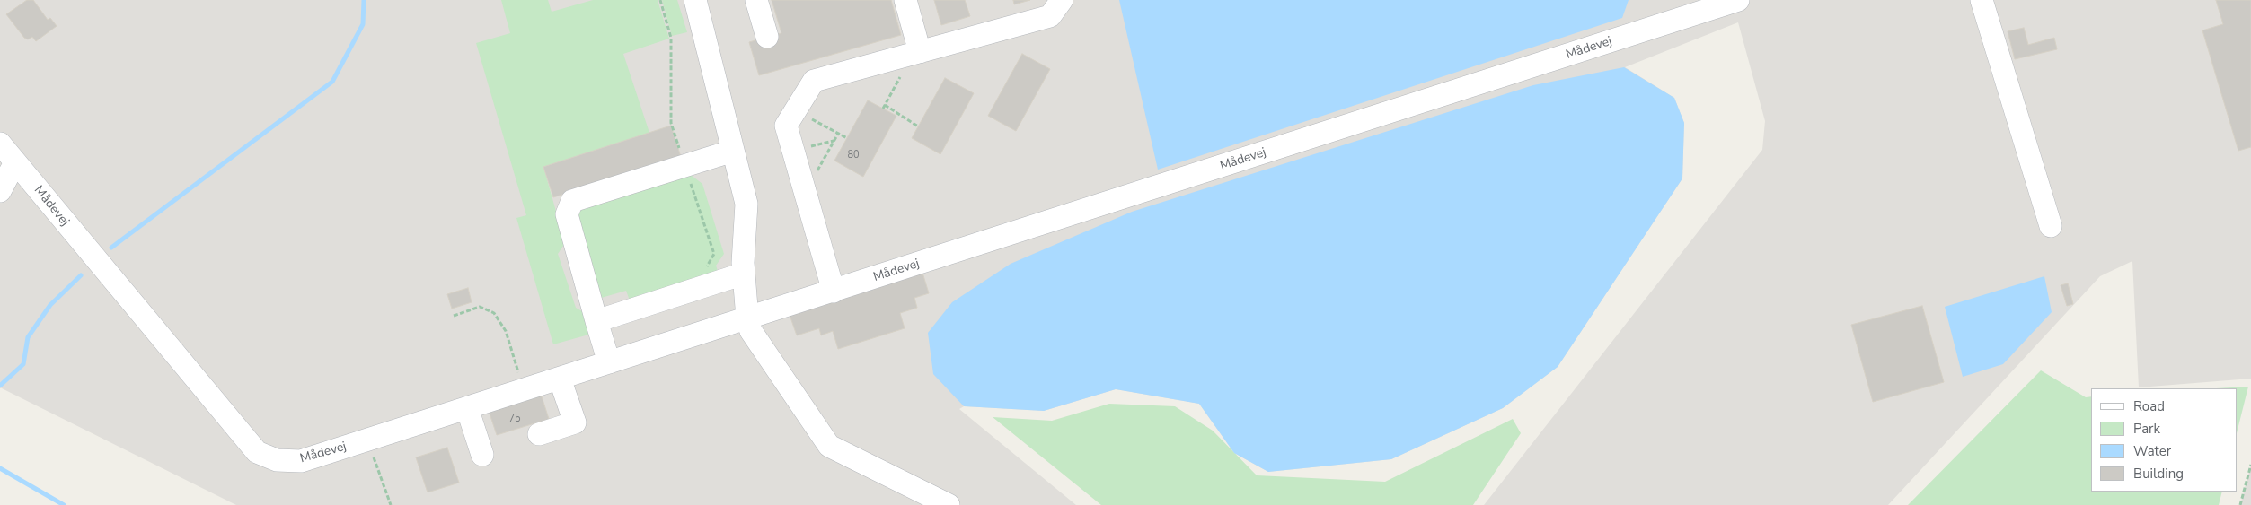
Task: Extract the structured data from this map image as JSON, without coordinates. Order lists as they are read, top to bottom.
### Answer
{
  "streets": {
    "street": ["Mådevej"]
  },
  "house_numbers": ["80", "75"],
  "legend": [
    "Road",
    "Park",
    "Water",
    "Building"
  ]
}
